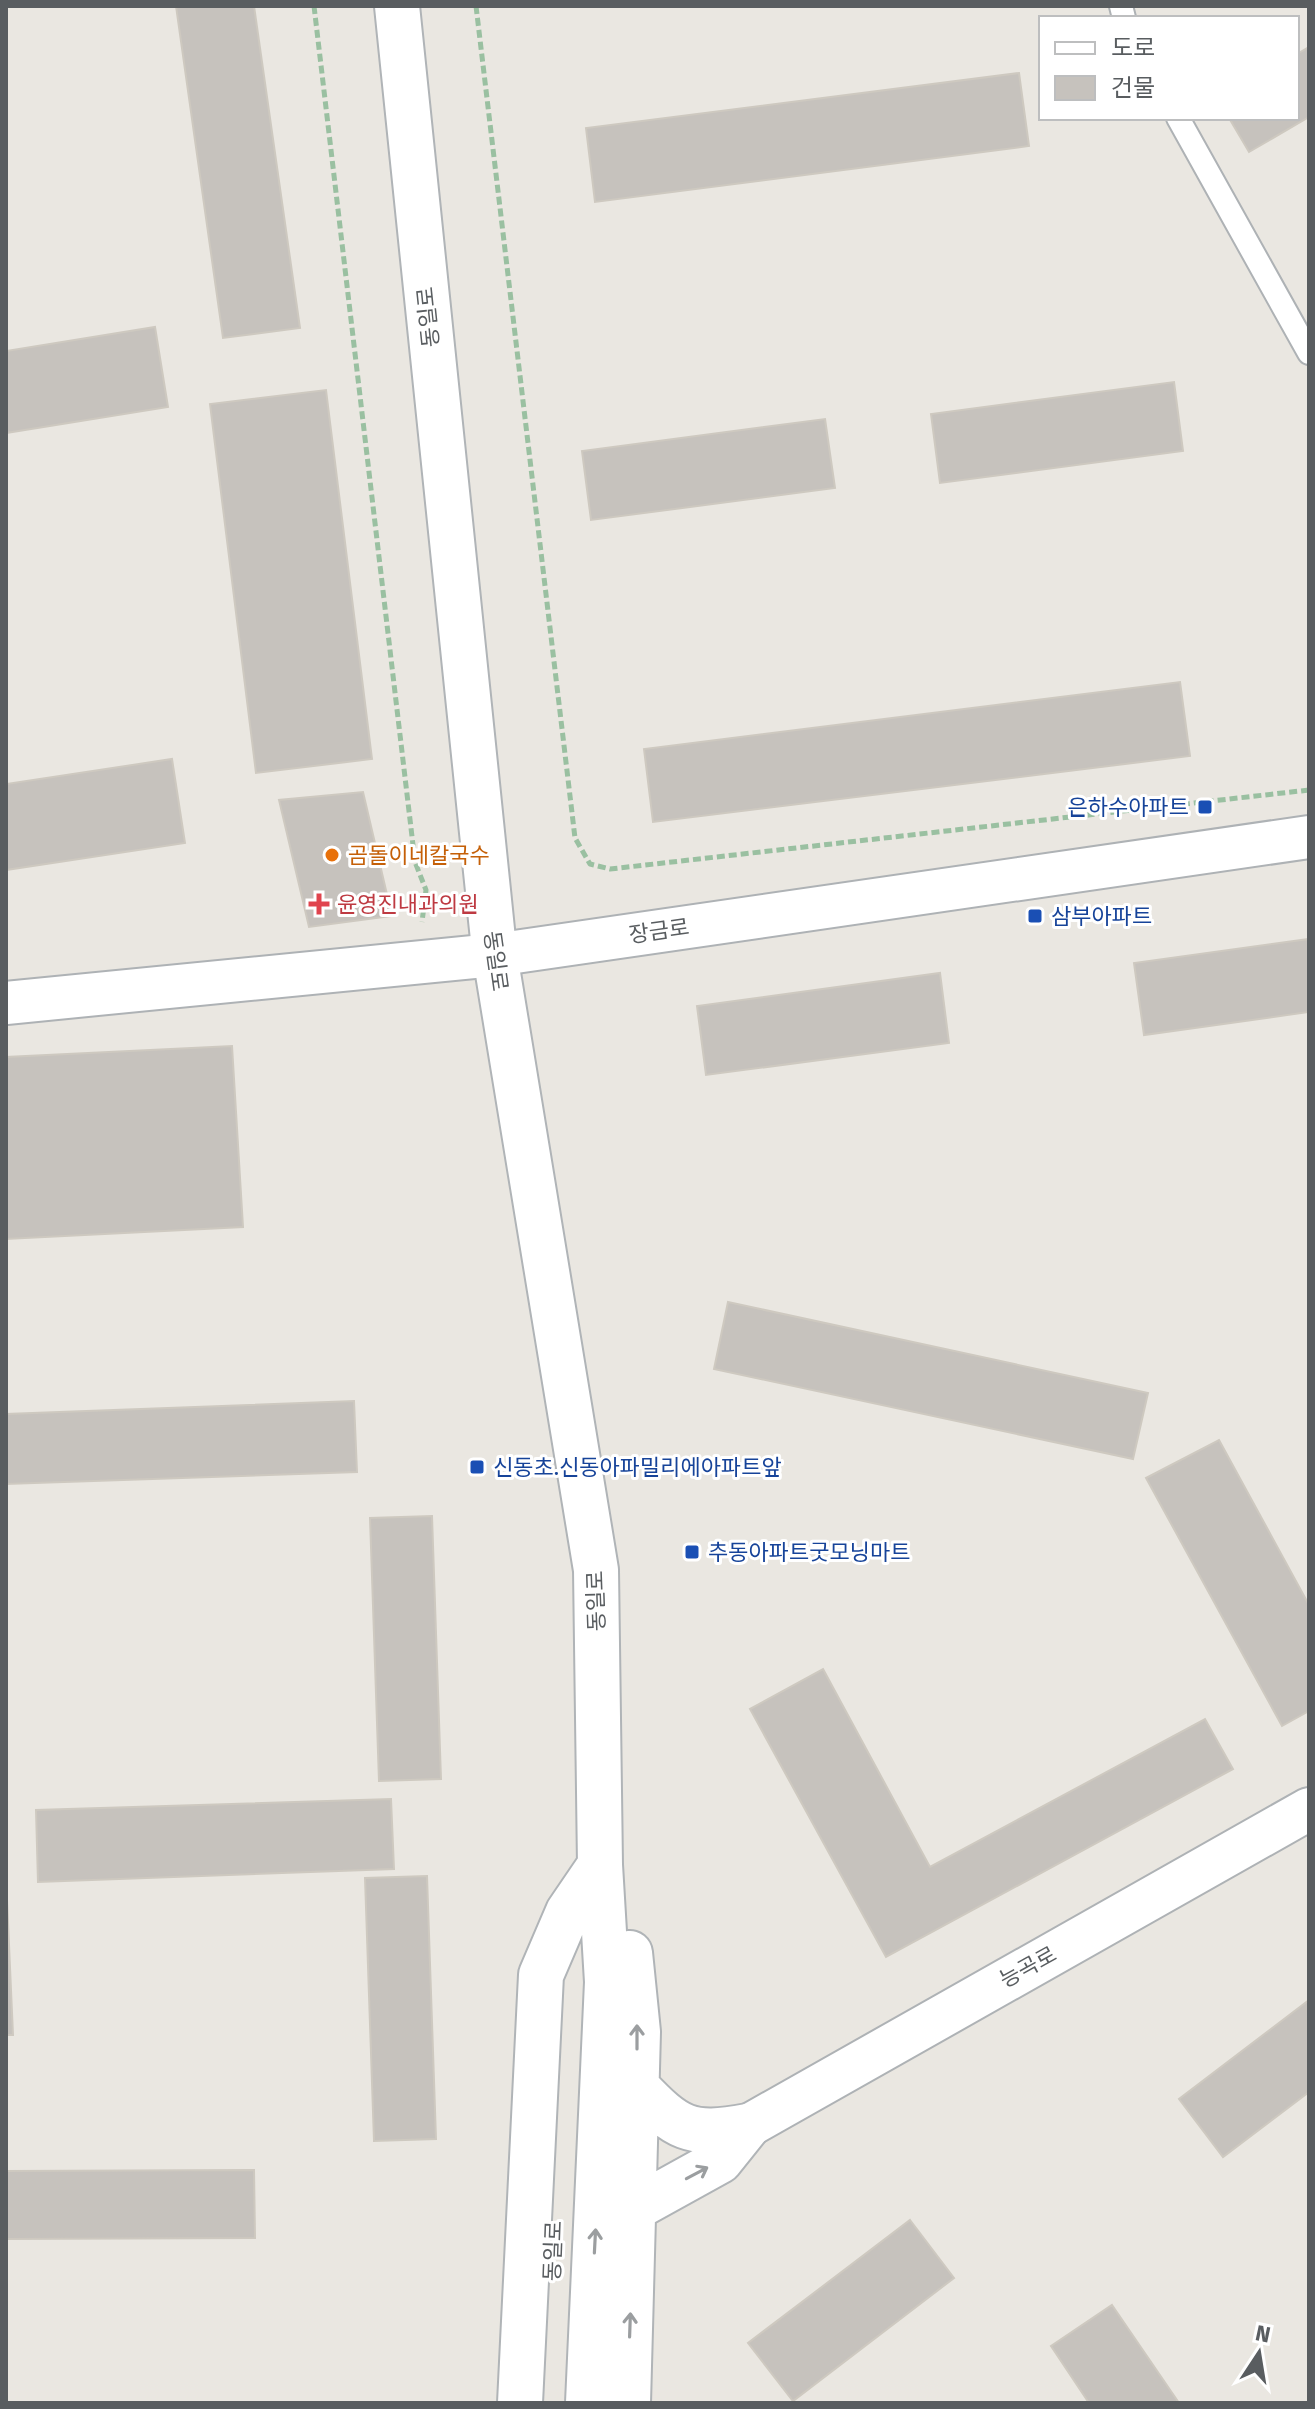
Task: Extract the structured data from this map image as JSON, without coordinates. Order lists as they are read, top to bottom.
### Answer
{
  "streets": {
    "street": ["동일로", "장금로", "능곡로"]
  },
  "crossings": [
    ["동일로", "장금로"]
  ],
  "places": {
    "transit": [
      "은하수아파트",
      "삼부아파트",
      "신동초.신동아파밀리에아파트앞",
      "추동아파트굿모닝마트"
    ],
    "other": ["곰돌이네칼국수"],
    "health": ["윤영진내과의원"]
  },
  "legend": ["도로", "건물"],
  "north": "top"
}
